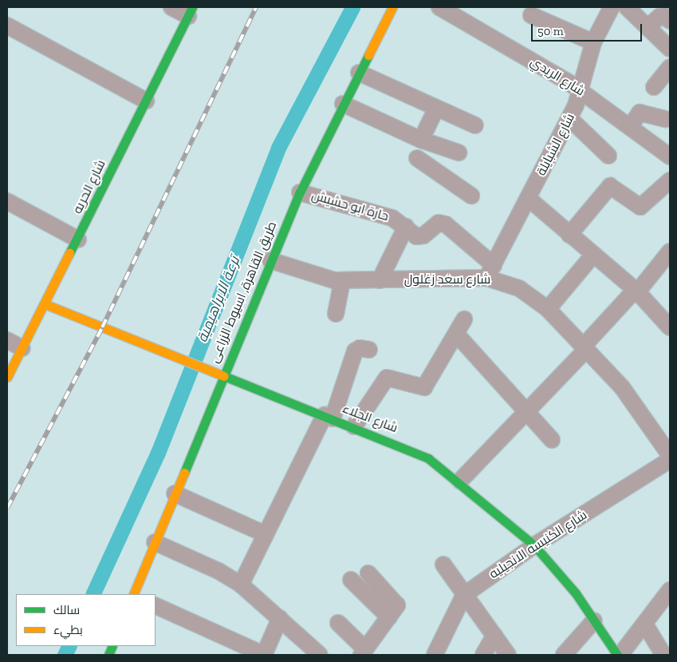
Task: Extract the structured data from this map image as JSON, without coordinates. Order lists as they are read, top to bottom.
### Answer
{
  "streets": {
    "main road": ["شارع الحريه", "طريق القاهرة, اسيوط الزراعى", "شارع الجلاء"],
    "street": [
      "شارع الريدي",
      "شارع الشبايلة",
      "حارة ابو حشيش",
      "شارع سعد زغلول",
      "شارع الكنيسه الانجيليه"
    ]
  },
  "crossings": [
    ["شارع الريدي", "شارع الشبايلة"],
    ["شارع الشبايلة", "حارة ابو حشيش"],
    ["شارع الشبايلة", "شارع سعد زغلول"],
    ["شارع الحريه", "شارع الجلاء"],
    ["حارة ابو حشيش", "شارع سعد زغلول"],
    ["حارة ابو حشيش", "طريق القاهرة, اسيوط الزراعى"],
    ["شارع سعد زغلول", "طريق القاهرة, اسيوط الزراعى"],
    ["طريق القاهرة, اسيوط الزراعى", "شارع الجلاء"],
    ["شارع الجلاء", "شارع الكنيسه الانجيليه"]
  ],
  "water": ["ترعة الابراهيمية"],
  "legend": ["سالك", "بطيء"],
  "scale_bar": "50 m"
}
